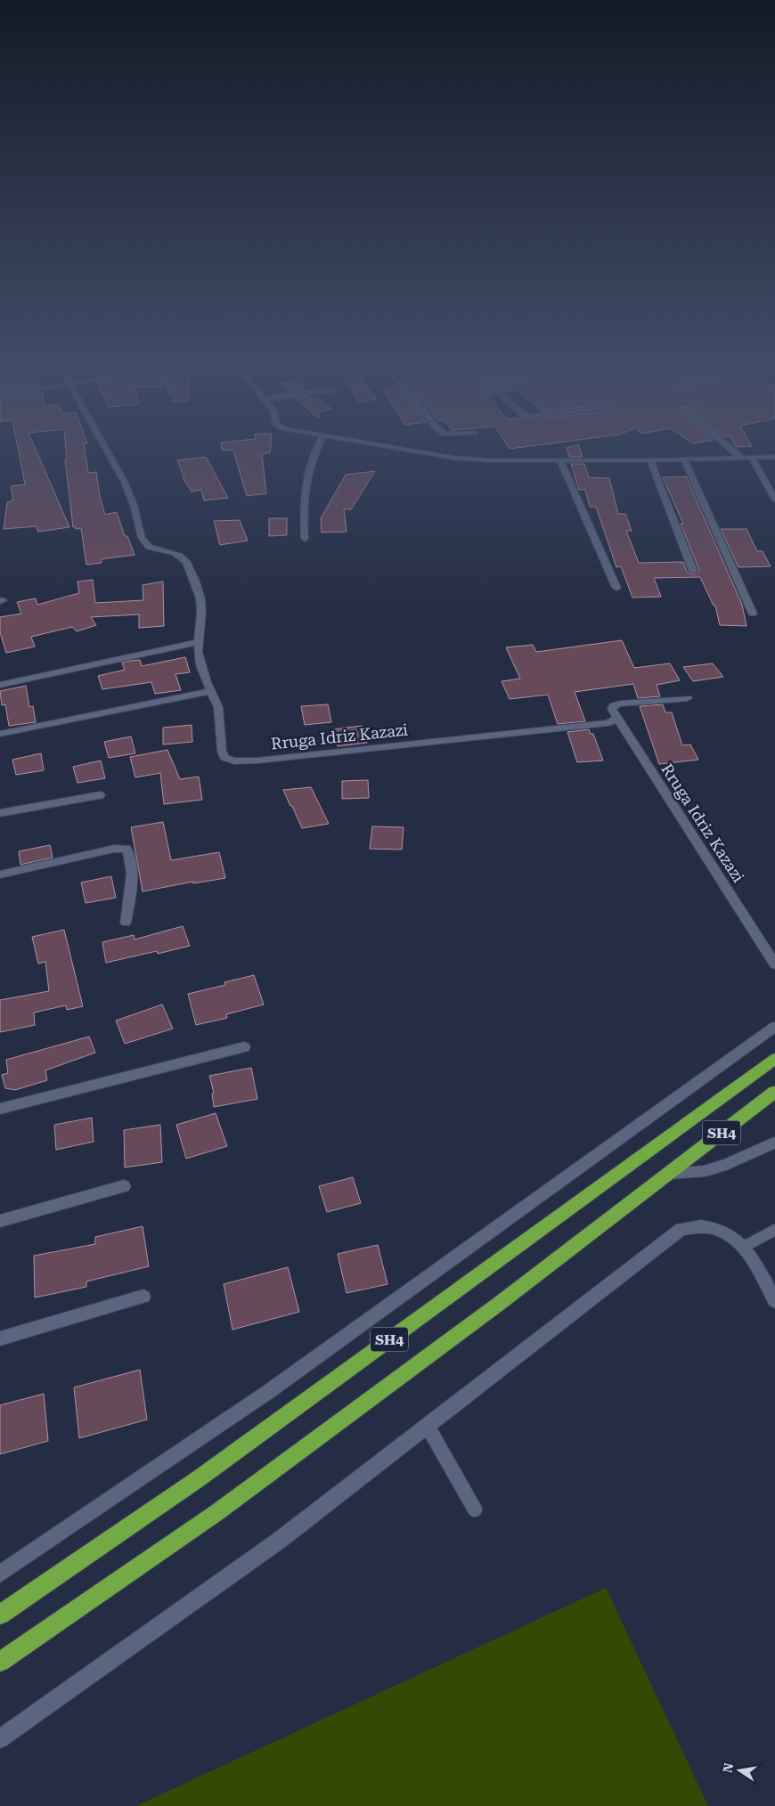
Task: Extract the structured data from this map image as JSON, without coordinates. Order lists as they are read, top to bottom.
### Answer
{
  "streets": {
    "highway": ["SH4"],
    "street": ["Rruga Idriz Kazazi"]
  },
  "north": "left"
}
